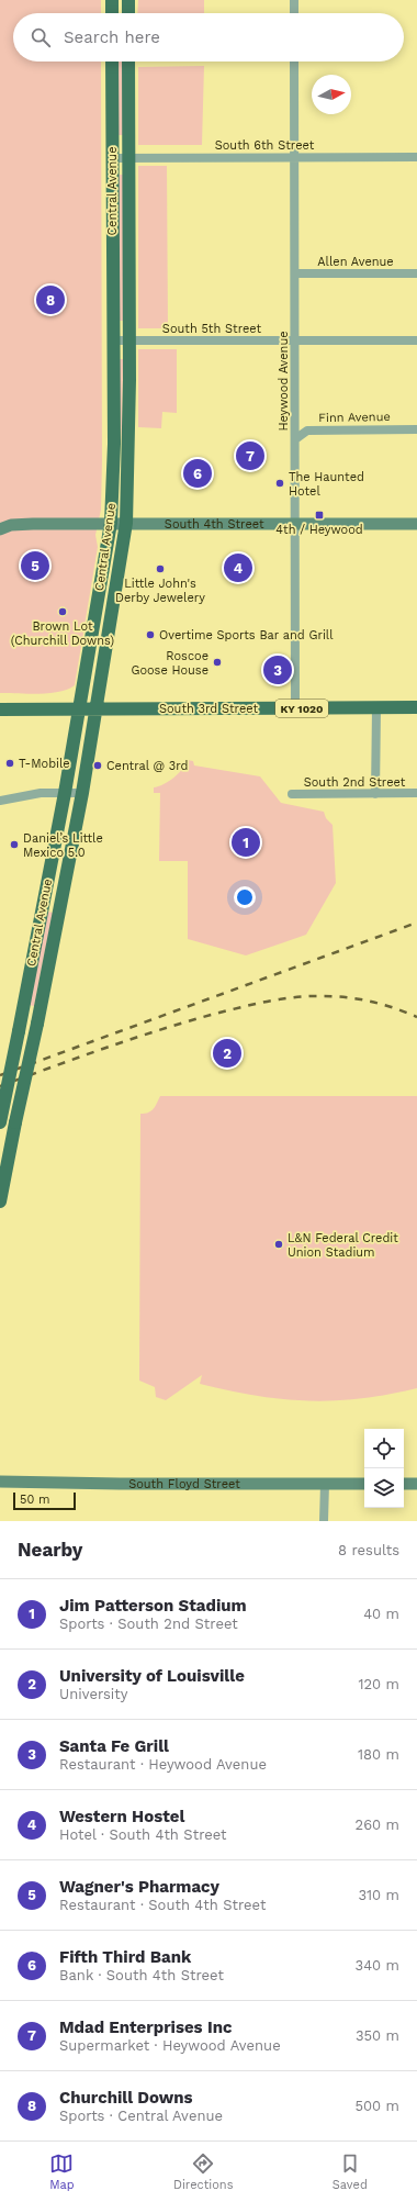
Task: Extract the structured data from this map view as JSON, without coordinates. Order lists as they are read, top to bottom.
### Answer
{
  "streets": {
    "main road": [
      "Central Avenue",
      "South 4th Street",
      "South 3rd Street",
      "KY 1020",
      "South Floyd Street"
    ],
    "street": [
      "South 6th Street",
      "Allen Avenue",
      "South 5th Street",
      "Heywood Avenue",
      "Finn Avenue",
      "South 2nd Street"
    ]
  },
  "crossings": [
    ["South 6th Street", "Central Avenue"],
    ["South 6th Street", "Heywood Avenue"],
    ["Central Avenue", "South 5th Street"],
    ["Central Avenue", "South 4th Street"],
    ["Central Avenue", "South 3rd Street"],
    ["Allen Avenue", "Heywood Avenue"],
    ["South 5th Street", "Heywood Avenue"],
    ["Heywood Avenue", "Finn Avenue"],
    ["Heywood Avenue", "South 4th Street"],
    ["Heywood Avenue", "South 3rd Street"]
  ],
  "places": {
    "other": [
      "The Haunted Hotel",
      "Little John's Derby Jewelery",
      "Brown Lot (Churchill Downs)",
      "Overtime Sports Bar and Grill",
      "Roscoe Goose House",
      "T-Mobile",
      "Central @ 3rd",
      "Daniel’s Little Mexico 5.0",
      "L&N Federal Credit Union Stadium"
    ],
    "transit": ["4th / Heywood"]
  },
  "scale_bar": "50 m",
  "north": "right",
  "page": {
    "search": "Search here",
    "pins": [
      "8",
      "7",
      "6",
      "5",
      "4",
      "3",
      "1",
      "2"
    ],
    "scale": "50 m",
    "heading": ["Nearby", "8 results"],
    "list": [
      {
        "mark": "1",
        "name": "Jim Patterson Stadium",
        "note": "Sports · South 2nd Street",
        "value": "40 m"
      },
      {
        "mark": "2",
        "name": "University of Louisville",
        "note": "University",
        "value": "120 m"
      },
      {
        "mark": "3",
        "name": "Santa Fe Grill",
        "note": "Restaurant · Heywood Avenue",
        "value": "180 m"
      },
      {
        "mark": "4",
        "name": "Western Hostel",
        "note": "Hotel · South 4th Street",
        "value": "260 m"
      },
      {
        "mark": "5",
        "name": "Wagner's Pharmacy",
        "note": "Restaurant · South 4th Street",
        "value": "310 m"
      },
      {
        "mark": "6",
        "name": "Fifth Third Bank",
        "note": "Bank · South 4th Street",
        "value": "340 m"
      },
      {
        "mark": "7",
        "name": "Mdad Enterprises Inc",
        "note": "Supermarket · Heywood Avenue",
        "value": "350 m"
      },
      {
        "mark": "8",
        "name": "Churchill Downs",
        "note": "Sports · Central Avenue",
        "value": "500 m"
      }
    ],
    "nav": ["Map", "Directions", "Saved"]
  }
}
